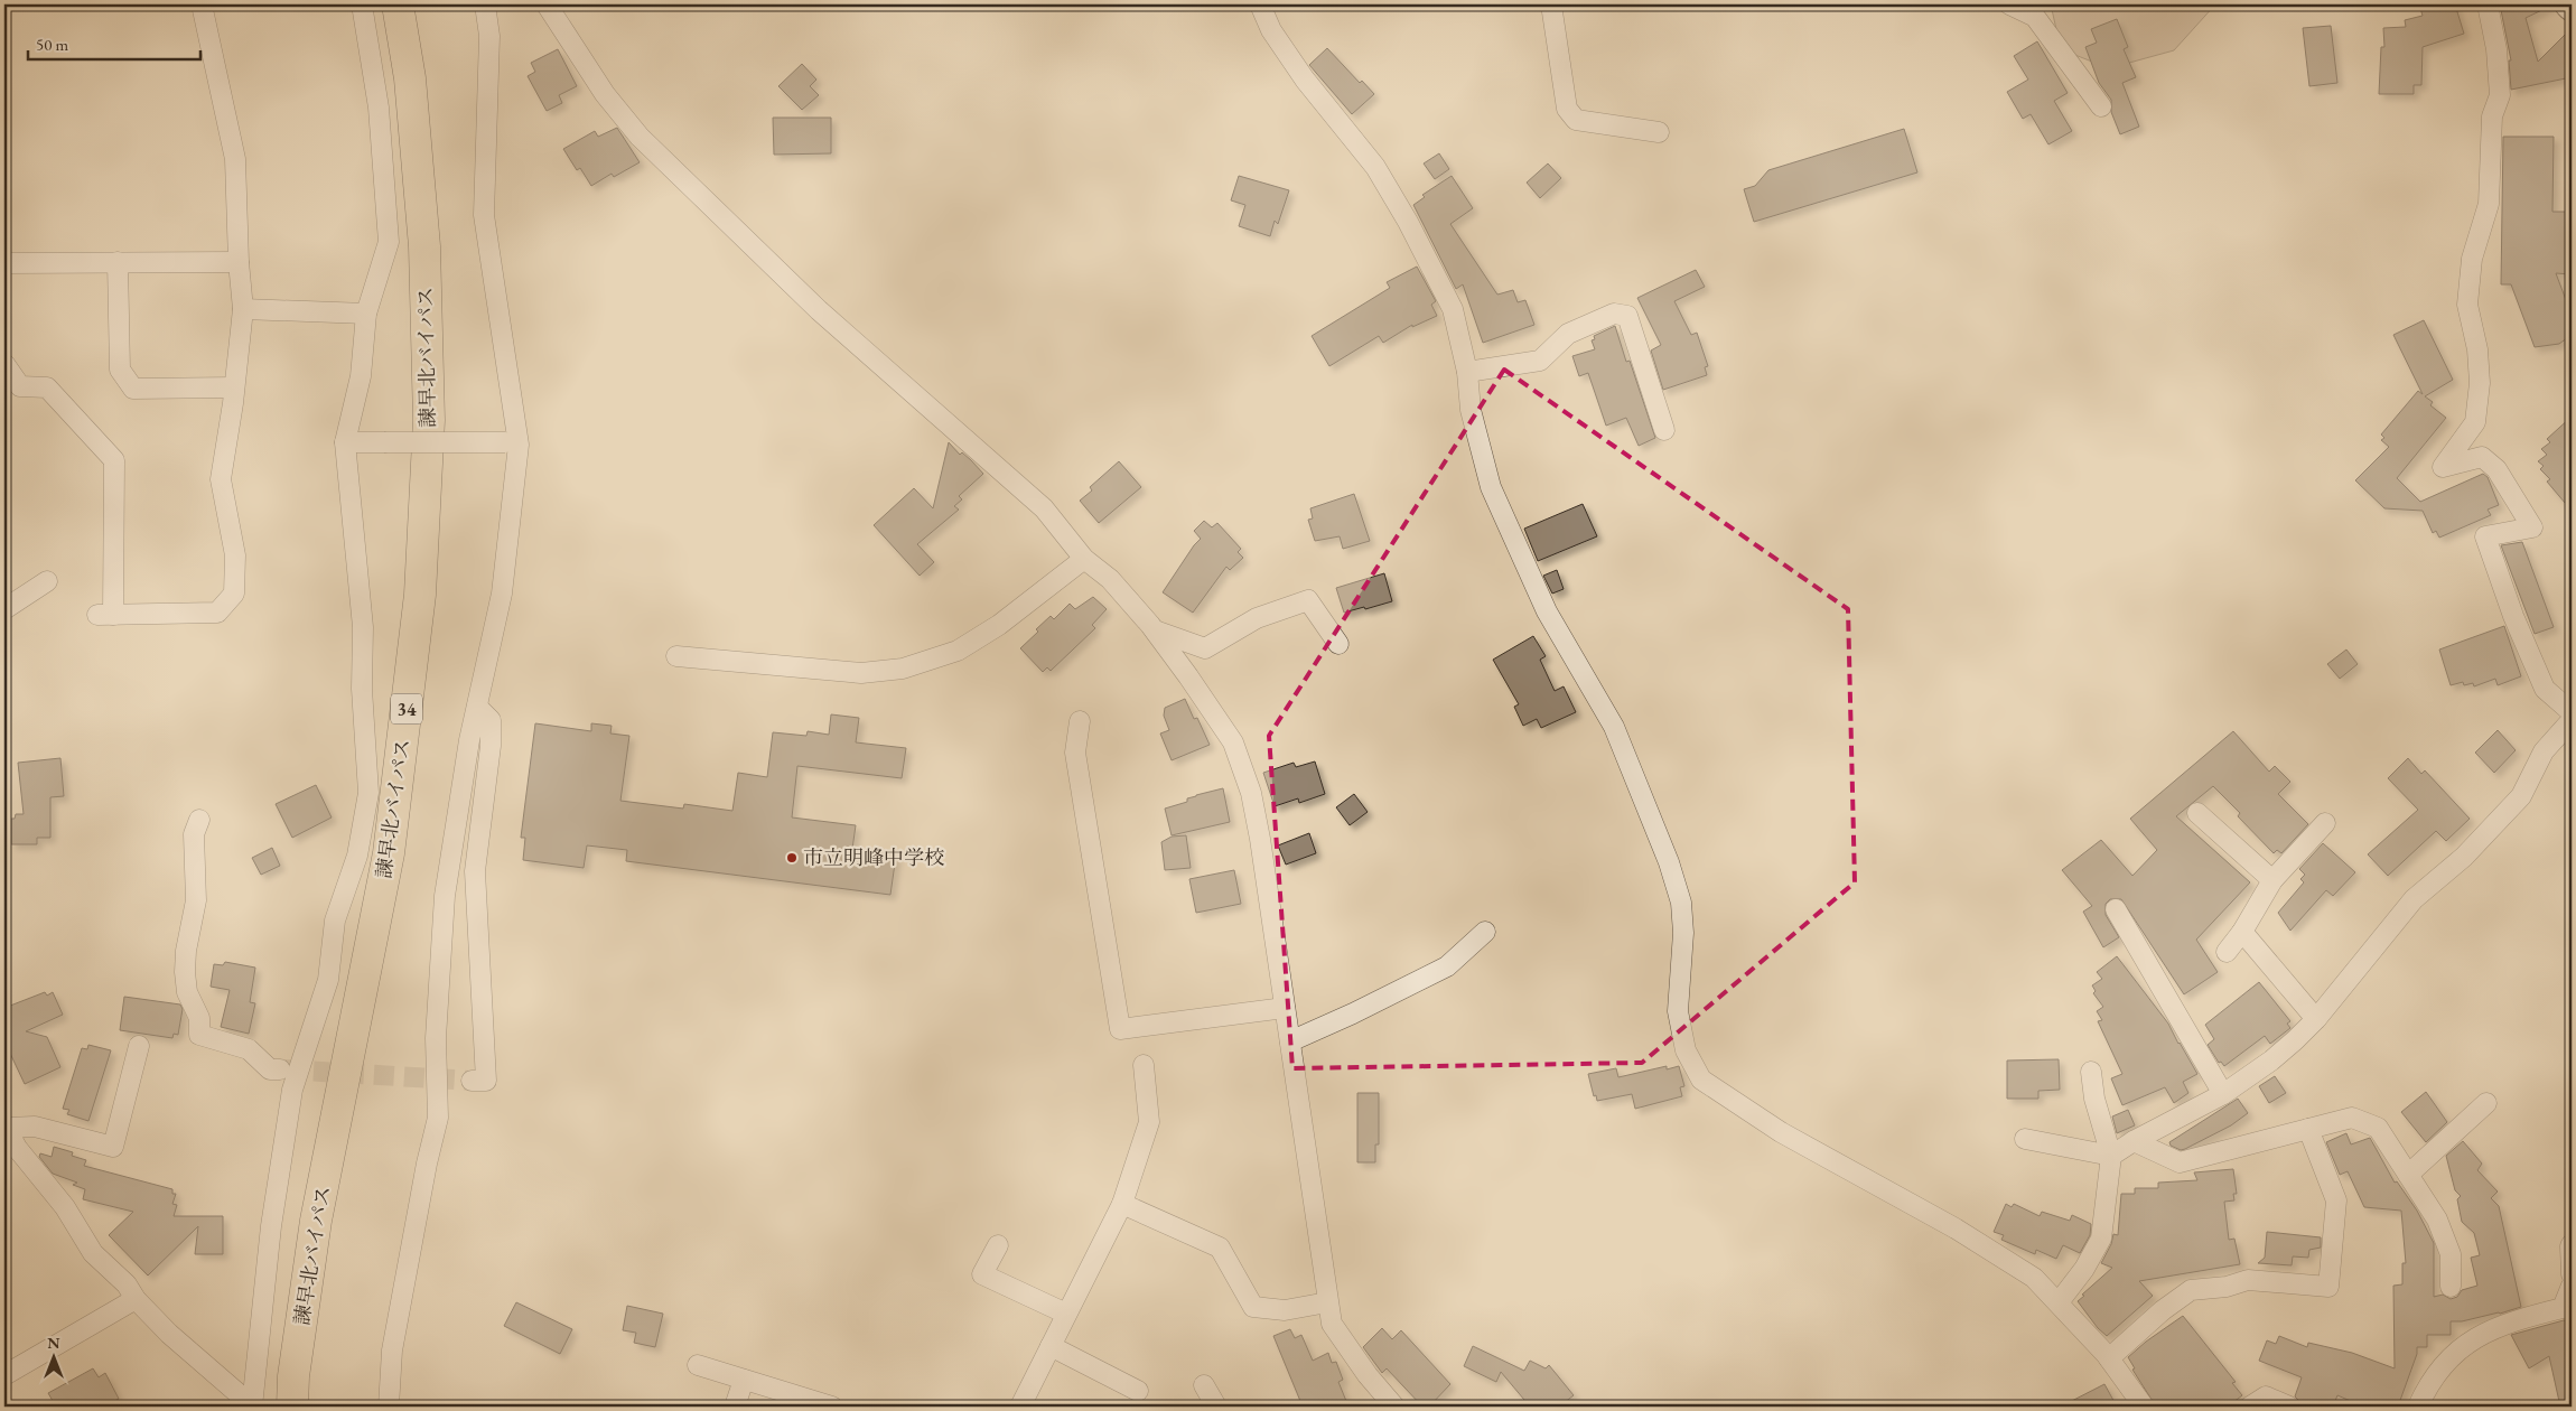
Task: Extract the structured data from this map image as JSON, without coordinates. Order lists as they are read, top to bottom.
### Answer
{
  "streets": {
    "highway": ["諫早北バイパス", "34"]
  },
  "places": ["市立明峰中学校"],
  "scale_bar": "50 m",
  "north": "top"
}
